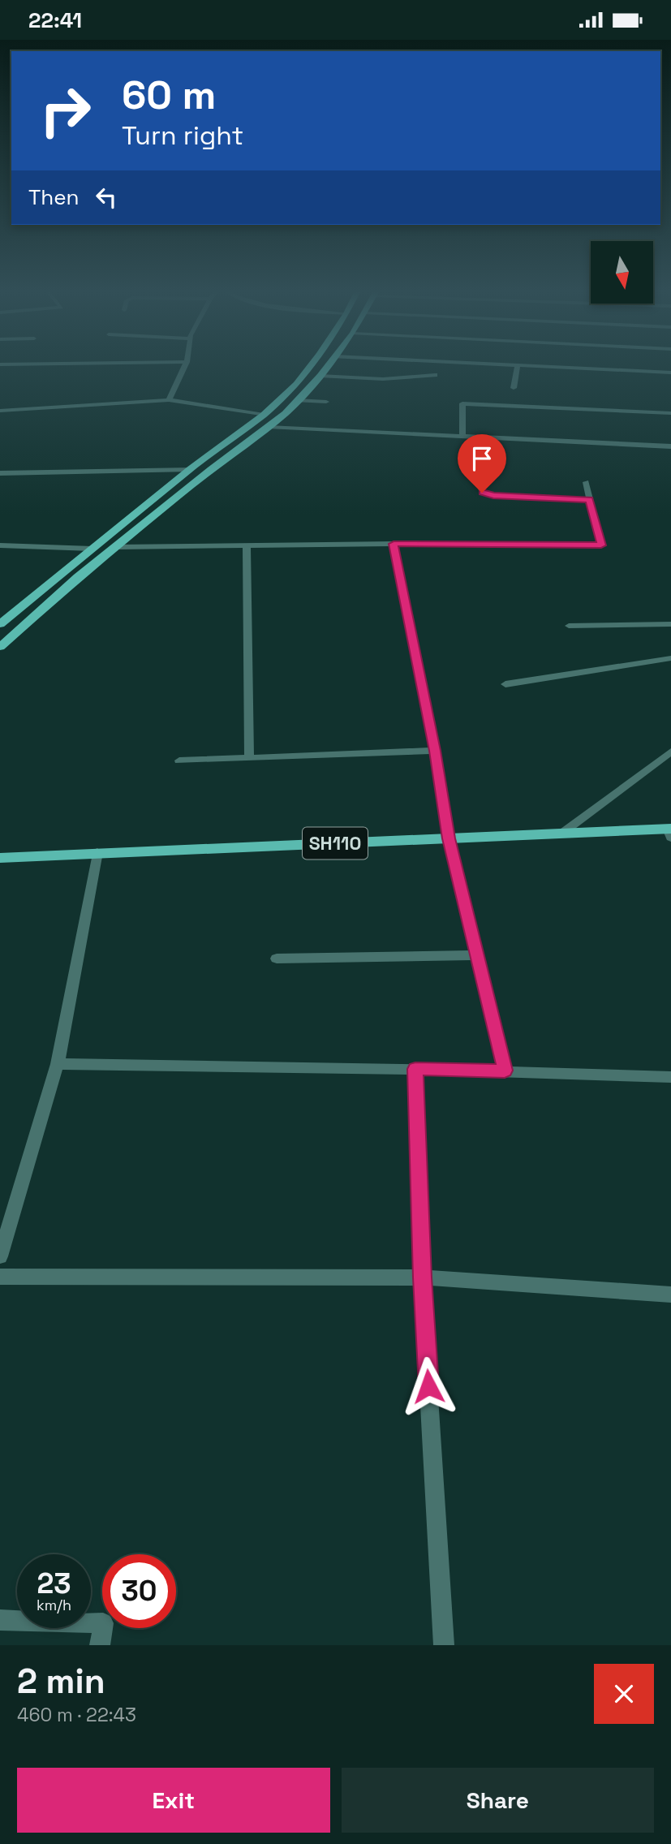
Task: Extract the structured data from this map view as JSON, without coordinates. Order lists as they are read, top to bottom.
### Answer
{
  "streets": {
    "main road": ["SH110"]
  },
  "north": "bottom",
  "page": {
    "status": "22:41",
    "turn": ["60 m", "Turn right"],
    "then": "Then",
    "speed": "23 km/h",
    "limit": "30",
    "heading": ["2 min", "460 m · 22:43"],
    "buttons": ["Exit", "Share"]
  }
}
